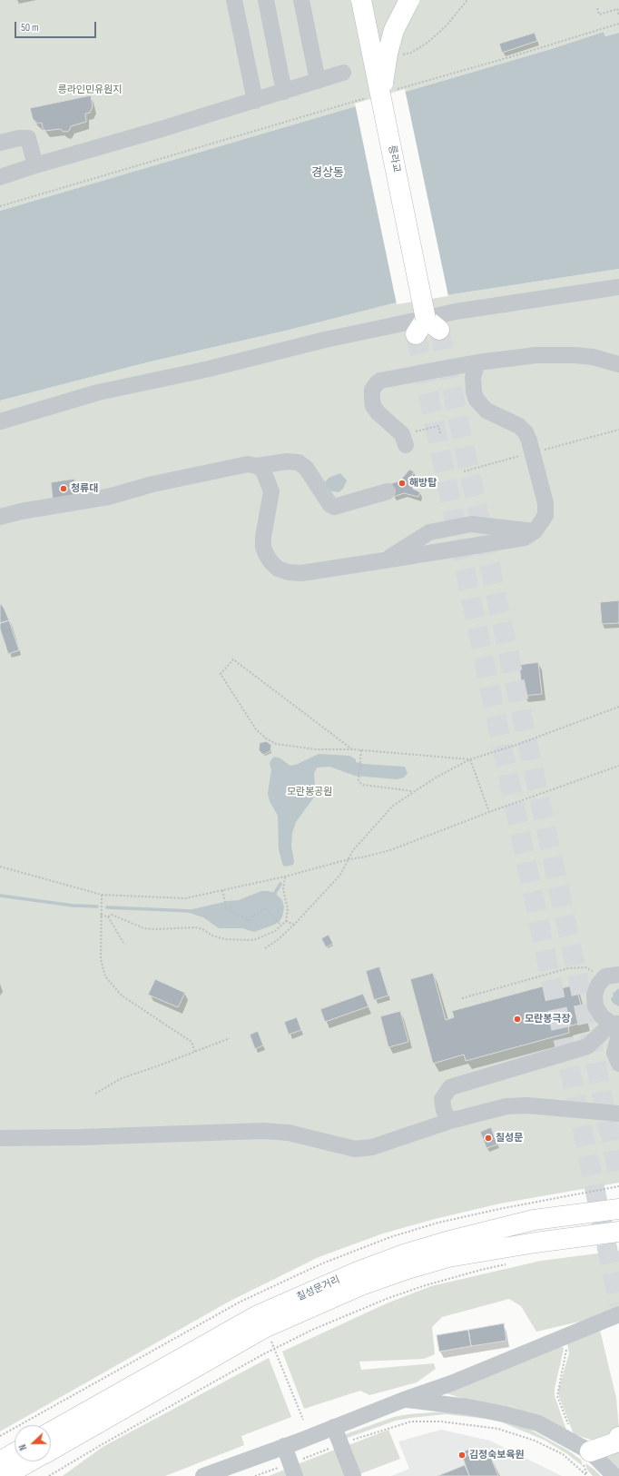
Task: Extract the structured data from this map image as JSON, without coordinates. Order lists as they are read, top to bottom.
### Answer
{
  "streets": {
    "main road": ["릉라교", "칠성문거리"]
  },
  "districts": ["경상동"],
  "parks": ["릉라인민유원지", "모란봉공원"],
  "places": [
    "해방탑",
    "청류대",
    "모란봉극장",
    "칠성문",
    "김정숙보육원"
  ],
  "scale_bar": "50 m",
  "north": "left"
}
